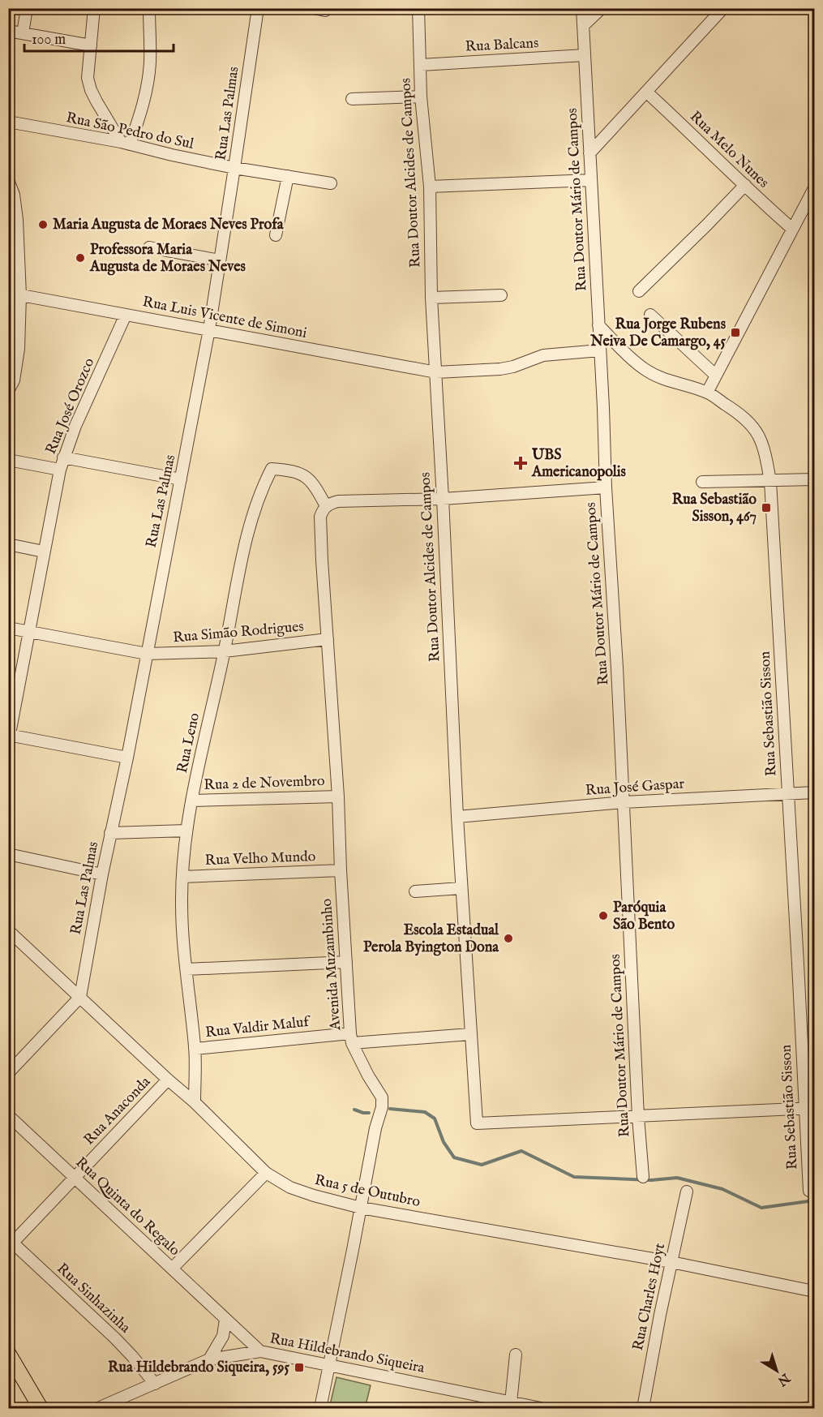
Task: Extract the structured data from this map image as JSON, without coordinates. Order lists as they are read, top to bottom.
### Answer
{
  "streets": {
    "street": [
      "Rua Balcans",
      "Rua Las Palmas",
      "Rua São Pedro do Sul",
      "Rua Melo Nunes",
      "Rua Doutor Alcides de Campos",
      "Rua Doutor Mário de Campos",
      "Rua Luis Vicente de Simoni",
      "Rua José Orozco",
      "Rua Simão Rodrigues",
      "Rua Sebastião Sisson",
      "Rua Leno",
      "Rua 2 de Novembro",
      "Rua José Gaspar",
      "Rua Velho Mundo",
      "Avenida Muzambinho",
      "Rua Valdir Maluf",
      "Rua Anaconda",
      "Rua 5 de Outubro",
      "Rua Quinta do Regalo",
      "Rua Charles Hoyt",
      "Rua Sinhazinha",
      "Rua Hildebrando Siqueira"
    ]
  },
  "crossings": [
    ["Rua Balcans", "Rua Doutor Alcides de Campos"],
    ["Rua Balcans", "Rua Doutor Mário de Campos"],
    ["Rua Las Palmas", "Rua São Pedro do Sul"],
    ["Rua Las Palmas", "Rua Luis Vicente de Simoni"],
    ["Rua Las Palmas", "Rua Simão Rodrigues"],
    ["Rua Las Palmas", "Rua 5 de Outubro"],
    ["Rua Doutor Alcides de Campos", "Rua Doutor Mário de Campos"],
    ["Rua Doutor Alcides de Campos", "Rua Luis Vicente de Simoni"],
    ["Rua Doutor Alcides de Campos", "Rua José Gaspar"],
    ["Rua Doutor Alcides de Campos", "Rua Valdir Maluf"],
    ["Rua Doutor Mário de Campos", "Rua Luis Vicente de Simoni"],
    ["Rua Doutor Mário de Campos", "Rua Sebastião Sisson"],
    ["Rua Doutor Mário de Campos", "Rua José Gaspar"],
    ["Rua Luis Vicente de Simoni", "Rua José Orozco"],
    ["Rua José Orozco", "Rua Simão Rodrigues"],
    ["Rua Simão Rodrigues", "Rua Leno"],
    ["Rua Simão Rodrigues", "Avenida Muzambinho"],
    ["Rua Sebastião Sisson", "Rua José Gaspar"],
    ["Rua Leno", "Rua 2 de Novembro"],
    ["Rua Leno", "Rua Velho Mundo"],
    ["Rua Leno", "Avenida Muzambinho"],
    ["Rua Leno", "Rua Valdir Maluf"],
    ["Rua Leno", "Rua 5 de Outubro"],
    ["Rua 2 de Novembro", "Avenida Muzambinho"],
    ["Rua Velho Mundo", "Avenida Muzambinho"],
    ["Avenida Muzambinho", "Rua Valdir Maluf"],
    ["Avenida Muzambinho", "Rua 5 de Outubro"],
    ["Avenida Muzambinho", "Rua Hildebrando Siqueira"],
    ["Rua Anaconda", "Rua 5 de Outubro"],
    ["Rua Anaconda", "Rua Quinta do Regalo"],
    ["Rua Anaconda", "Rua Sinhazinha"],
    ["Rua 5 de Outubro", "Rua Charles Hoyt"],
    ["Rua Quinta do Regalo", "Rua Hildebrando Siqueira"],
    ["Rua Sinhazinha", "Rua Hildebrando Siqueira"]
  ],
  "places": {
    "other": [
      "Maria Augusta de Moraes Neves Profa",
      "Professora Maria Augusta de Moraes Neves",
      "Paróquia São Bento",
      "Escola Estadual Perola Byington Dona"
    ],
    "transit": ["Rua Jorge Rubens Neiva De Camargo, 45", "Rua Sebastião Sisson, 467", "Rua Hildebrando Siqueira, 595"],
    "health": ["UBS Americanopolis"]
  },
  "scale_bar": "100 m",
  "north": "bottom right"
}
